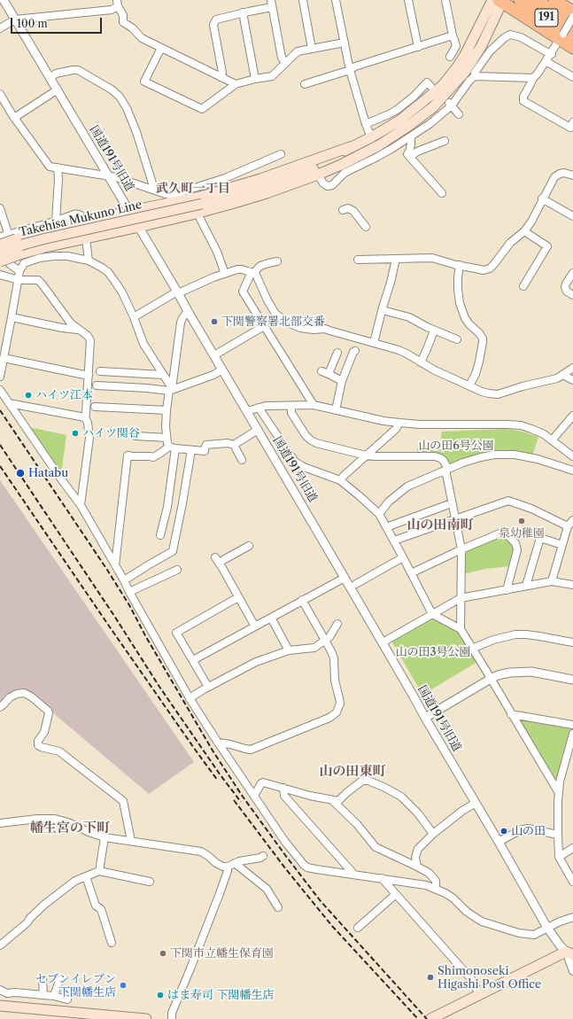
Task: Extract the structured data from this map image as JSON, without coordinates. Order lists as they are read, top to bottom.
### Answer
{
  "streets": {
    "highway": ["191"],
    "main road": ["Takehisa Mukuno Line"],
    "street": ["国道191号旧道"]
  },
  "districts": [
    "武久町一丁目",
    "山の田南町",
    "山の田東町",
    "幡生宮の下町"
  ],
  "parks": ["山の田6号公園", "山の田3号公園"],
  "places": [
    "下関警察署北部交番",
    "ハイツ江本",
    "ハイツ関谷",
    "Hatabu",
    "泉幼稚園",
    "山の田",
    "下関市立幡生保育園",
    "Shimonoseki Higashi Post Office",
    "セブンイレブン 下関幡生店",
    "はま寿司 下関幡生店"
  ],
  "scale_bar": "100 m"
}
